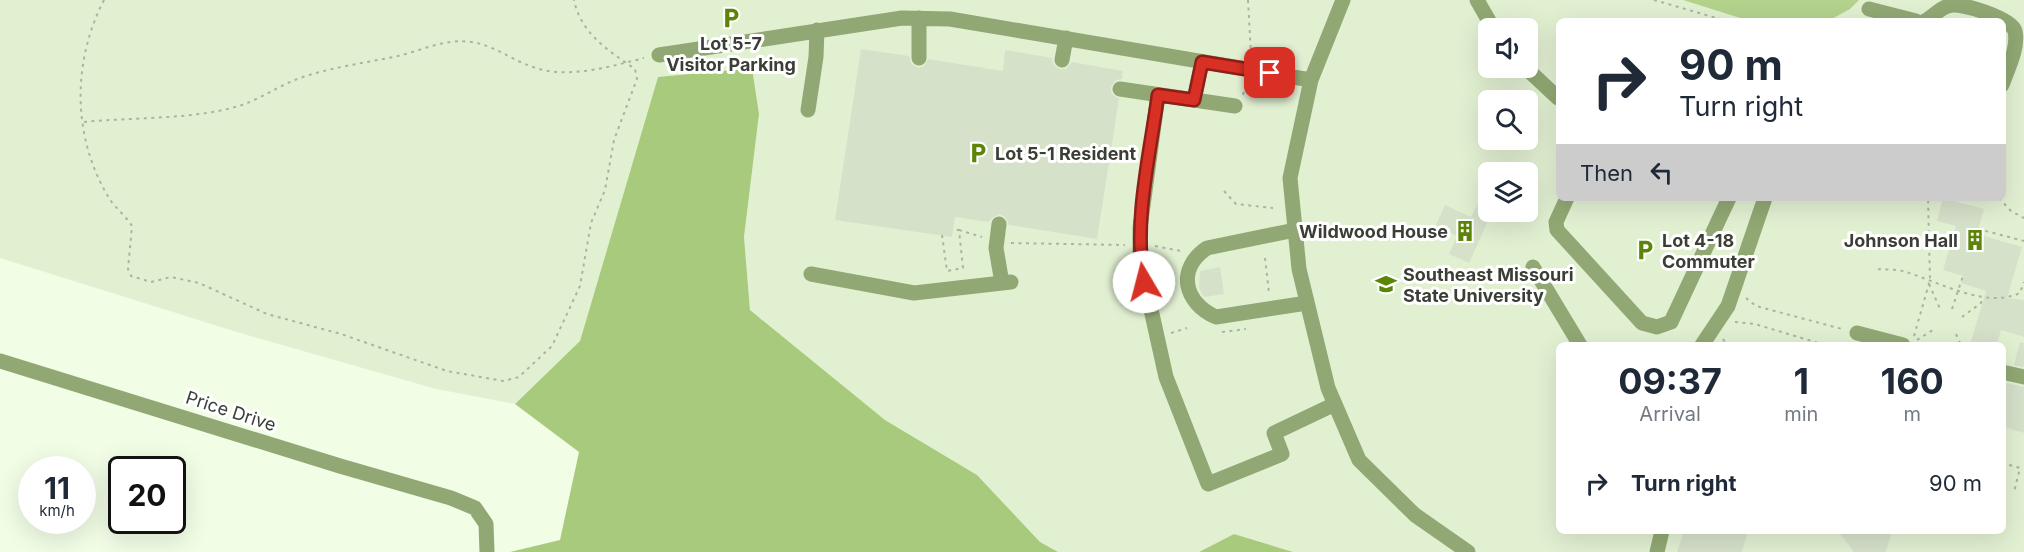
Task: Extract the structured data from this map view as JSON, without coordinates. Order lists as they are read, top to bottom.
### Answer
{
  "streets": {
    "street": ["Price Drive"]
  },
  "places": {
    "parking": ["Lot 5-7 Visitor Parking", "Lot 5-1 Resident", "Lot 4-18 Commuter"],
    "building": ["Wildwood House", "Johnson Hall"],
    "school or university": ["Southeast Missouri State University"]
  },
  "page": {
    "turn": ["90 m", "Turn right"],
    "then": "Then",
    "eta": [
      "09:37",
      "Arrival",
      "1",
      "min",
      "160",
      "m"
    ],
    "list": [
      {
        "name": "Turn right",
        "value": "90 m"
      }
    ],
    "speed": "11 km/h",
    "limit": "20"
  }
}
